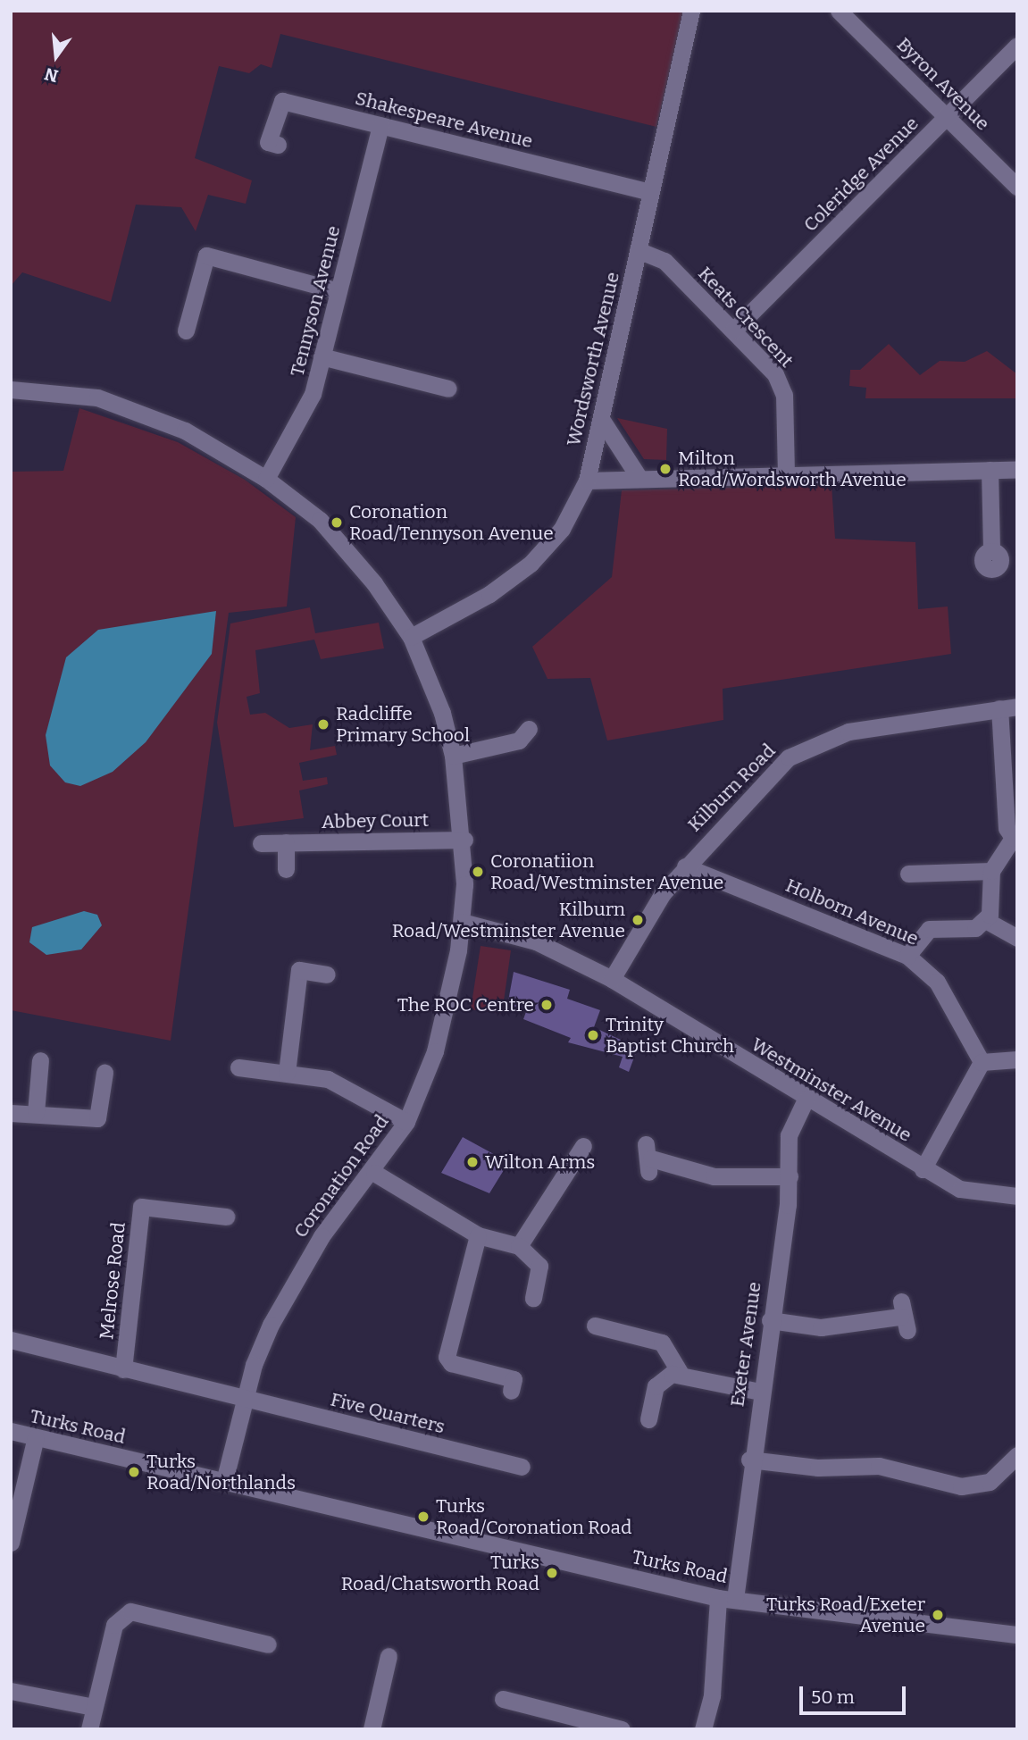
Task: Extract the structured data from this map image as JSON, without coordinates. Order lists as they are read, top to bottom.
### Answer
{
  "streets": {
    "street": [
      "Byron Avenue",
      "Shakespeare Avenue",
      "Coleridge Avenue",
      "Tennyson Avenue",
      "Keats Crescent",
      "Wordsworth Avenue",
      "Kilburn Road",
      "Abbey Court",
      "Holborn Avenue",
      "Westminster Avenue",
      "Coronation Road",
      "Melrose Road",
      "Exeter Avenue",
      "Five Quarters",
      "Turks Road"
    ]
  },
  "crossings": [
    ["Byron Avenue", "Coleridge Avenue"],
    ["Shakespeare Avenue", "Tennyson Avenue"],
    ["Shakespeare Avenue", "Wordsworth Avenue"],
    ["Coleridge Avenue", "Keats Crescent"],
    ["Tennyson Avenue", "Coronation Road"],
    ["Keats Crescent", "Wordsworth Avenue"],
    ["Wordsworth Avenue", "Coronation Road"],
    ["Kilburn Road", "Holborn Avenue"],
    ["Kilburn Road", "Westminster Avenue"],
    ["Abbey Court", "Coronation Road"],
    ["Westminster Avenue", "Coronation Road"],
    ["Westminster Avenue", "Exeter Avenue"],
    ["Coronation Road", "Five Quarters"],
    ["Coronation Road", "Turks Road"],
    ["Melrose Road", "Five Quarters"],
    ["Exeter Avenue", "Turks Road"]
  ],
  "places": [
    "Milton Road/Wordsworth Avenue",
    "Coronation Road/Tennyson Avenue",
    "Radcliffe Primary School",
    "Coronatiion Road/Westminster Avenue",
    "Kilburn Road/Westminster Avenue",
    "The ROC Centre",
    "Trinity Baptist Church",
    "Wilton Arms",
    "Turks Road/Northlands",
    "Turks Road/Coronation Road",
    "Turks Road/Chatsworth Road",
    "Turks Road/Exeter Avenue"
  ],
  "scale_bar": "50 m",
  "north": "bottom"
}
